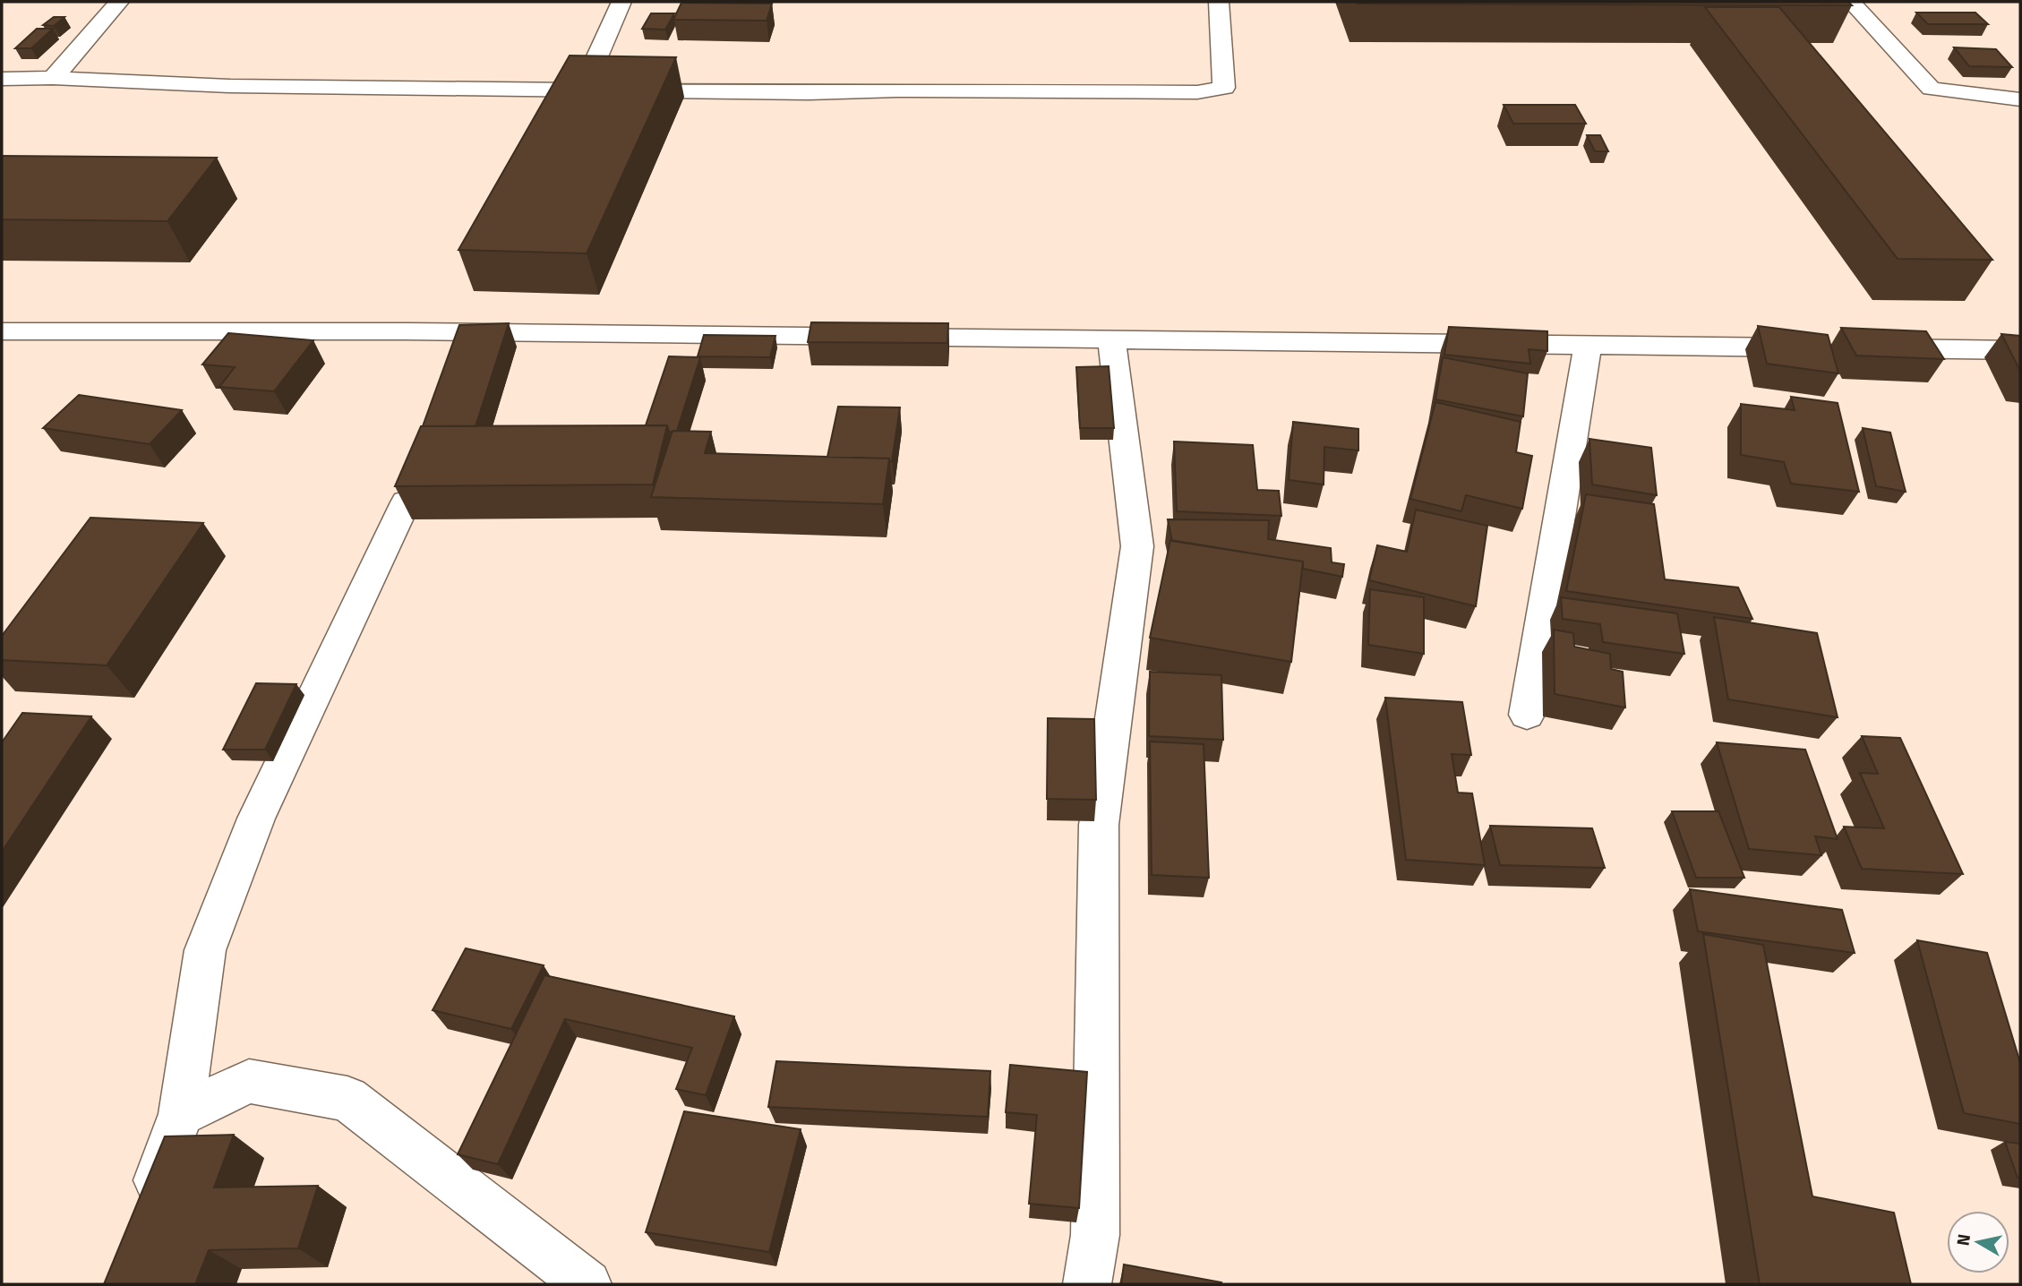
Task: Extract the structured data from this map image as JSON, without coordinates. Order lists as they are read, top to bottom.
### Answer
{
  "north": "left"
}
